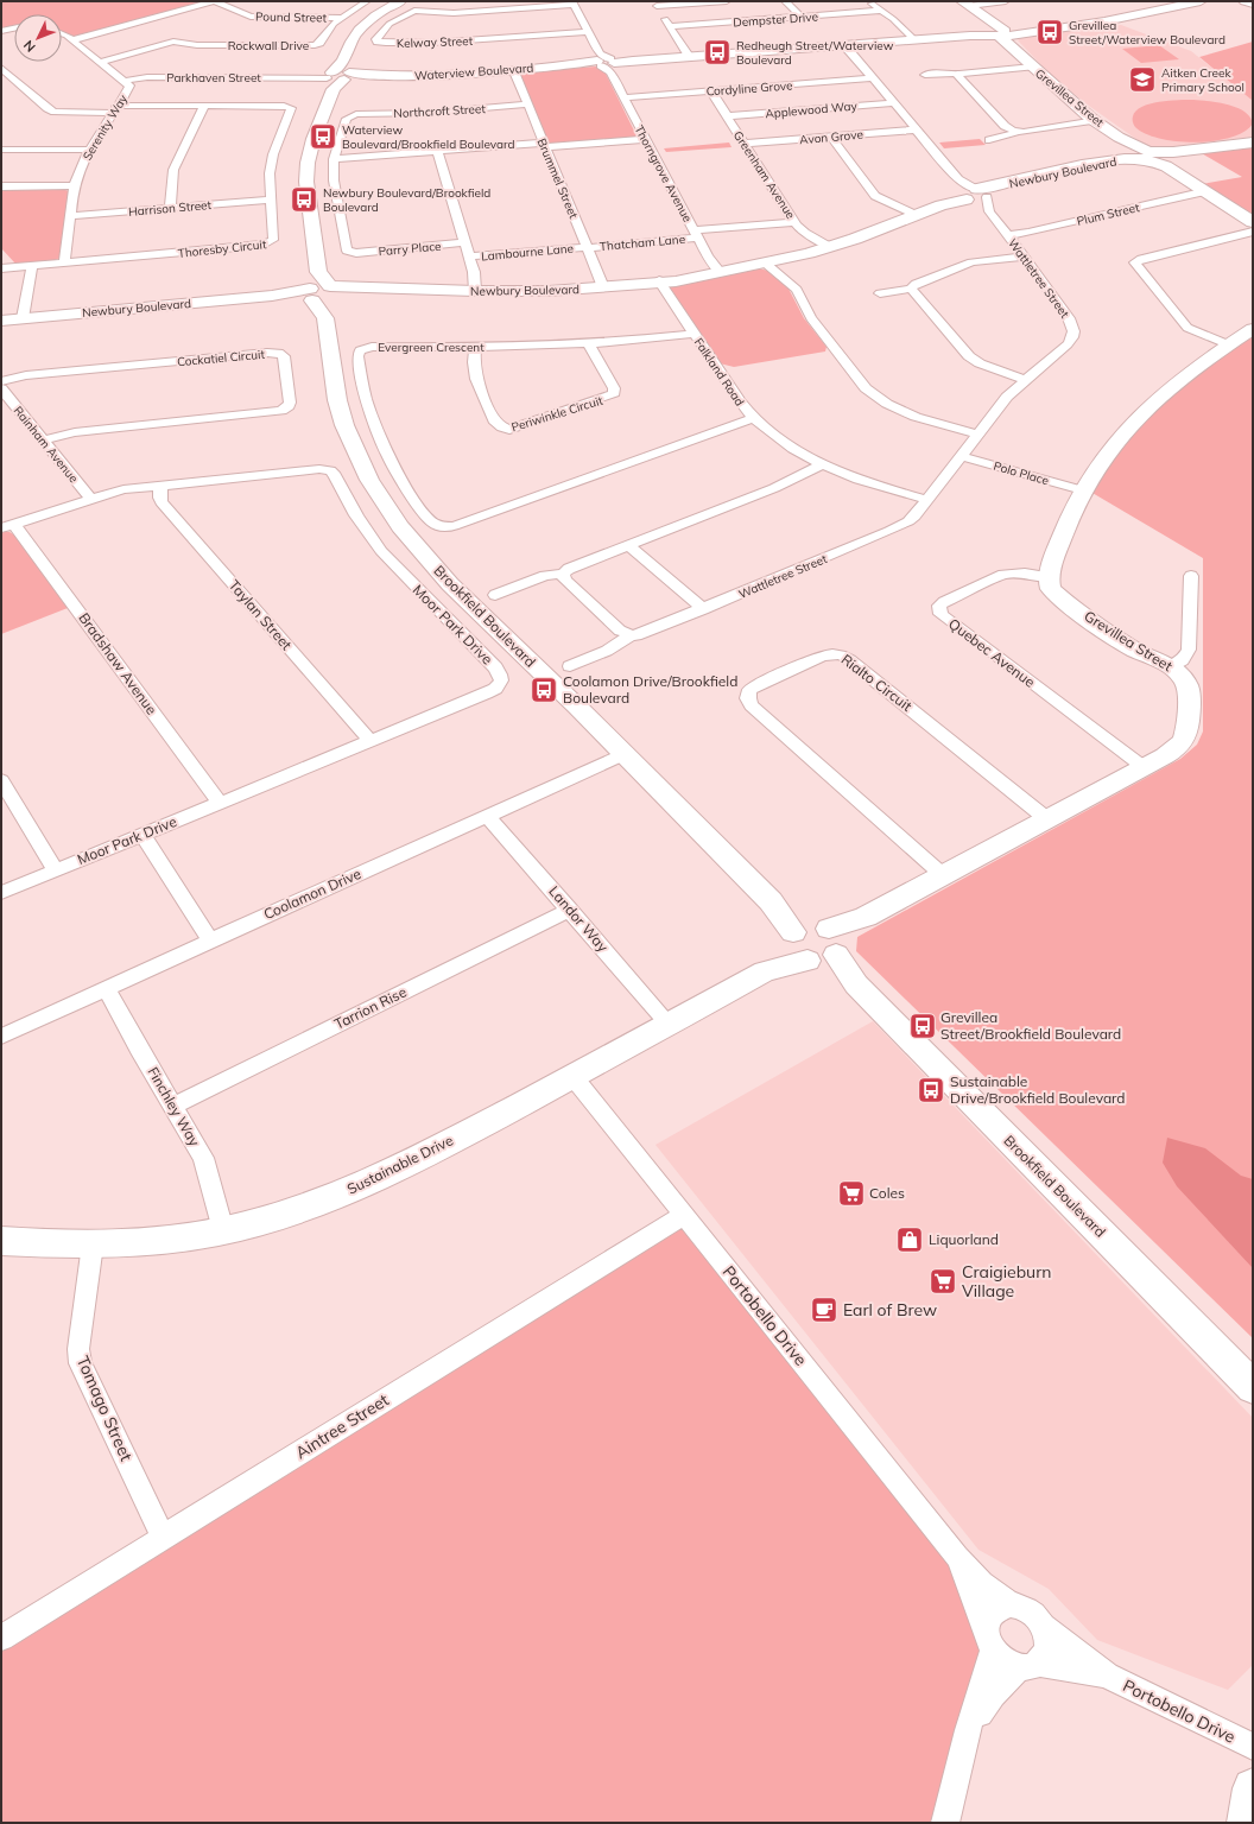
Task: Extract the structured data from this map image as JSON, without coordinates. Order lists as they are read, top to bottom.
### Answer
{
  "streets": {
    "street": [
      "Pound Street",
      "Dempster Drive",
      "Kelway Street",
      "Rockwall Drive",
      "Waterview Boulevard",
      "Parkhaven Street",
      "Cordyline Grove",
      "Grevillea Street",
      "Applewood Way",
      "Northcroft Street",
      "Serenity Way",
      "Avon Grove",
      "Newbury Boulevard",
      "Thorngrove Avenue",
      "Greenham Avenue",
      "Brummel Street",
      "Harrison Street",
      "Plum Street",
      "Thatcham Lane",
      "Thoresby Circuit",
      "Parry Place",
      "Lambourne Lane",
      "Wattletree Street",
      "Evergreen Crescent",
      "Cockatiel Circuit",
      "Falkland Road",
      "Periwinkle Circuit",
      "Rainham Avenue",
      "Polo Place",
      "Taylan Street",
      "Brookfield Boulevard",
      "Moor Park Drive",
      "Quebec Avenue",
      "Bradshaw Avenue",
      "Rialto Circuit",
      "Coolamon Drive",
      "Landor Way",
      "Tarrion Rise",
      "Finchley Way",
      "Sustainable Drive",
      "Portobello Drive",
      "Tomago Street",
      "Aintree Street"
    ]
  },
  "crossings": [
    ["Pound Street", "Rockwall Drive"],
    ["Kelway Street", "Thorngrove Avenue"],
    ["Rockwall Drive", "Serenity Way"],
    ["Waterview Boulevard", "Parkhaven Street"],
    ["Waterview Boulevard", "Grevillea Street"],
    ["Waterview Boulevard", "Thorngrove Avenue"],
    ["Waterview Boulevard", "Brummel Street"],
    ["Waterview Boulevard", "Wattletree Street"],
    ["Waterview Boulevard", "Brookfield Boulevard"],
    ["Parkhaven Street", "Serenity Way"],
    ["Parkhaven Street", "Brookfield Boulevard"],
    ["Cordyline Grove", "Thorngrove Avenue"],
    ["Cordyline Grove", "Greenham Avenue"],
    ["Cordyline Grove", "Wattletree Street"],
    ["Grevillea Street", "Newbury Boulevard"],
    ["Grevillea Street", "Plum Street"],
    ["Grevillea Street", "Brookfield Boulevard"],
    ["Grevillea Street", "Quebec Avenue"],
    ["Grevillea Street", "Rialto Circuit"],
    ["Grevillea Street", "Sustainable Drive"],
    ["Applewood Way", "Greenham Avenue"],
    ["Applewood Way", "Wattletree Street"],
    ["Northcroft Street", "Brummel Street"],
    ["Northcroft Street", "Parry Place"],
    ["Serenity Way", "Harrison Street"],
    ["Serenity Way", "Thoresby Circuit"],
    ["Avon Grove", "Greenham Avenue"],
    ["Avon Grove", "Wattletree Street"],
    ["Newbury Boulevard", "Thorngrove Avenue"],
    ["Newbury Boulevard", "Greenham Avenue"],
    ["Newbury Boulevard", "Brummel Street"],
    ["Newbury Boulevard", "Wattletree Street"],
    ["Newbury Boulevard", "Falkland Road"],
    ["Newbury Boulevard", "Brookfield Boulevard"],
    ["Thorngrove Avenue", "Thatcham Lane"],
    ["Greenham Avenue", "Thatcham Lane"],
    ["Brummel Street", "Thatcham Lane"],
    ["Brummel Street", "Lambourne Lane"],
    ["Harrison Street", "Thoresby Circuit"],
    ["Plum Street", "Wattletree Street"],
    ["Thatcham Lane", "Lambourne Lane"],
    ["Wattletree Street", "Falkland Road"],
    ["Wattletree Street", "Polo Place"],
    ["Evergreen Crescent", "Falkland Road"],
    ["Evergreen Crescent", "Periwinkle Circuit"],
    ["Cockatiel Circuit", "Rainham Avenue"],
    ["Rainham Avenue", "Moor Park Drive"],
    ["Taylan Street", "Moor Park Drive"],
    ["Brookfield Boulevard", "Coolamon Drive"],
    ["Brookfield Boulevard", "Sustainable Drive"],
    ["Moor Park Drive", "Bradshaw Avenue"],
    ["Coolamon Drive", "Landor Way"],
    ["Coolamon Drive", "Finchley Way"],
    ["Landor Way", "Tarrion Rise"],
    ["Landor Way", "Sustainable Drive"],
    ["Tarrion Rise", "Finchley Way"],
    ["Finchley Way", "Sustainable Drive"],
    ["Sustainable Drive", "Portobello Drive"],
    ["Sustainable Drive", "Tomago Street"],
    ["Portobello Drive", "Aintree Street"],
    ["Tomago Street", "Aintree Street"]
  ],
  "places": {
    "bus stop": [
      "Grevillea Street/Waterview Boulevard",
      "Redheugh Street/Waterview Boulevard",
      "Waterview Boulevard/Brookfield Boulevard",
      "Newbury Boulevard/Brookfield Boulevard",
      "Coolamon Drive/Brookfield Boulevard",
      "Grevillea Street/Brookfield Boulevard",
      "Sustainable Drive/Brookfield Boulevard"
    ],
    "school or university": ["Aitken Creek Primary School"],
    "supermarket": ["Coles", "Craigieburn Village"],
    "shop": ["Liquorland"],
    "cafe": ["Earl of Brew"]
  },
  "north": "bottom left"
}
